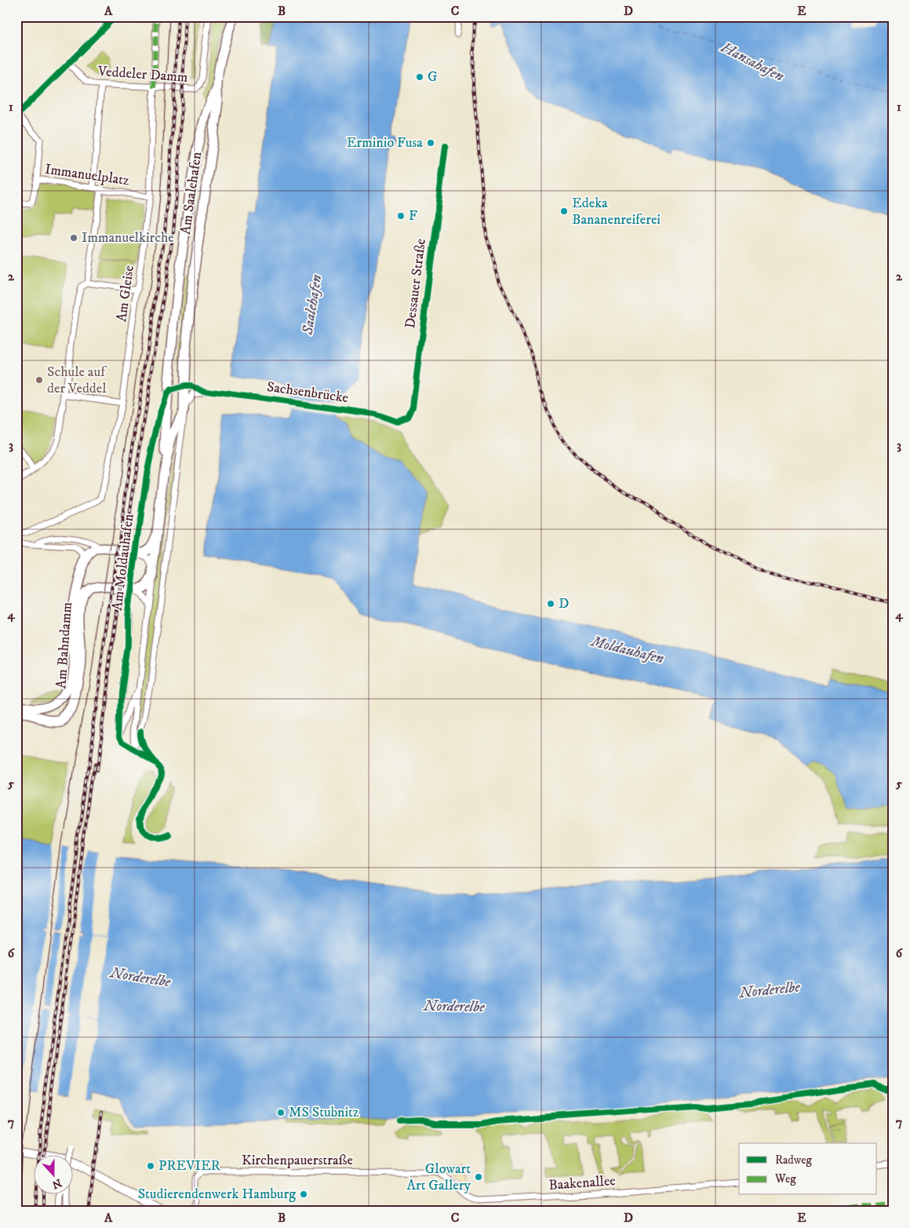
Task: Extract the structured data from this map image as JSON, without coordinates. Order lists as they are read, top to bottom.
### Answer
{
  "streets": {
    "main road": ["Am Saalehafen", "Am Bahndamm"],
    "street": [
      "Veddeler Damm",
      "Immanuelplatz",
      "Dessauer Straße",
      "Am Gleise",
      "Sachsenbrücke",
      "Am Moldauhafen",
      "Kirchenpauerstraße",
      "Baakenallee"
    ]
  },
  "crossings": [
    ["Veddeler Damm", "Am Gleise"],
    ["Immanuelplatz", "Am Gleise"],
    ["Am Saalehafen", "Sachsenbrücke"],
    ["Am Saalehafen", "Am Moldauhafen"],
    ["Dessauer Straße", "Sachsenbrücke"],
    ["Kirchenpauerstraße", "Baakenallee"]
  ],
  "water": [
    "Hansahafen",
    "Saalehafen",
    "Moldauhafen",
    "Norderelbe"
  ],
  "places": [
    "G",
    "Erminio Fusa",
    "Edeka Bananenreiferei",
    "F",
    "Immanuelkirche",
    "Schule auf der Veddel",
    "D",
    "MS Stubnitz",
    "PREVIER",
    "Glowart Art Gallery",
    "Studierendenwerk Hamburg"
  ],
  "legend": ["Radweg", "Weg"],
  "north": "bottom",
  "grid": {
    "columns": [
      "A",
      "B",
      "C",
      "D",
      "E"
    ],
    "rows": [
      "1",
      "2",
      "3",
      "4",
      "5",
      "6",
      "7"
    ]
  }
}
